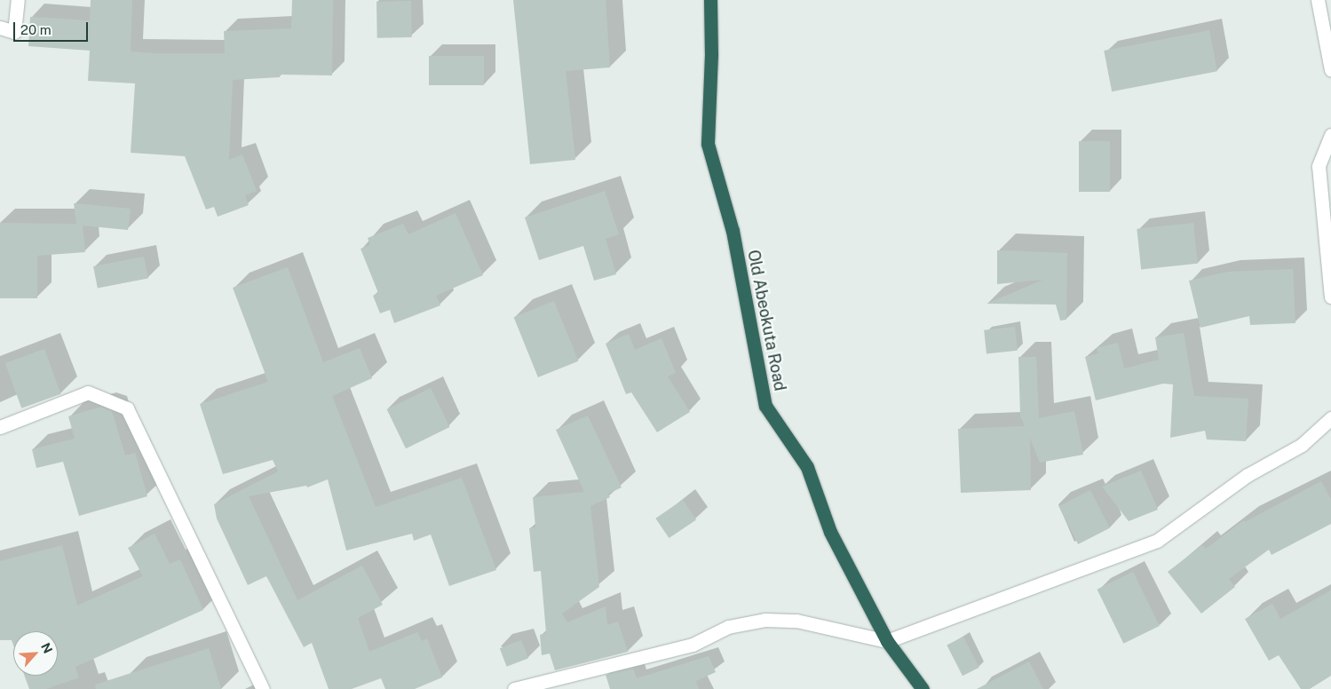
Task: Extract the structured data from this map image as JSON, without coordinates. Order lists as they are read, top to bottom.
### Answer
{
  "streets": {
    "highway": ["Old Abeokuta Road"]
  },
  "scale_bar": "20 m",
  "north": "top right"
}
